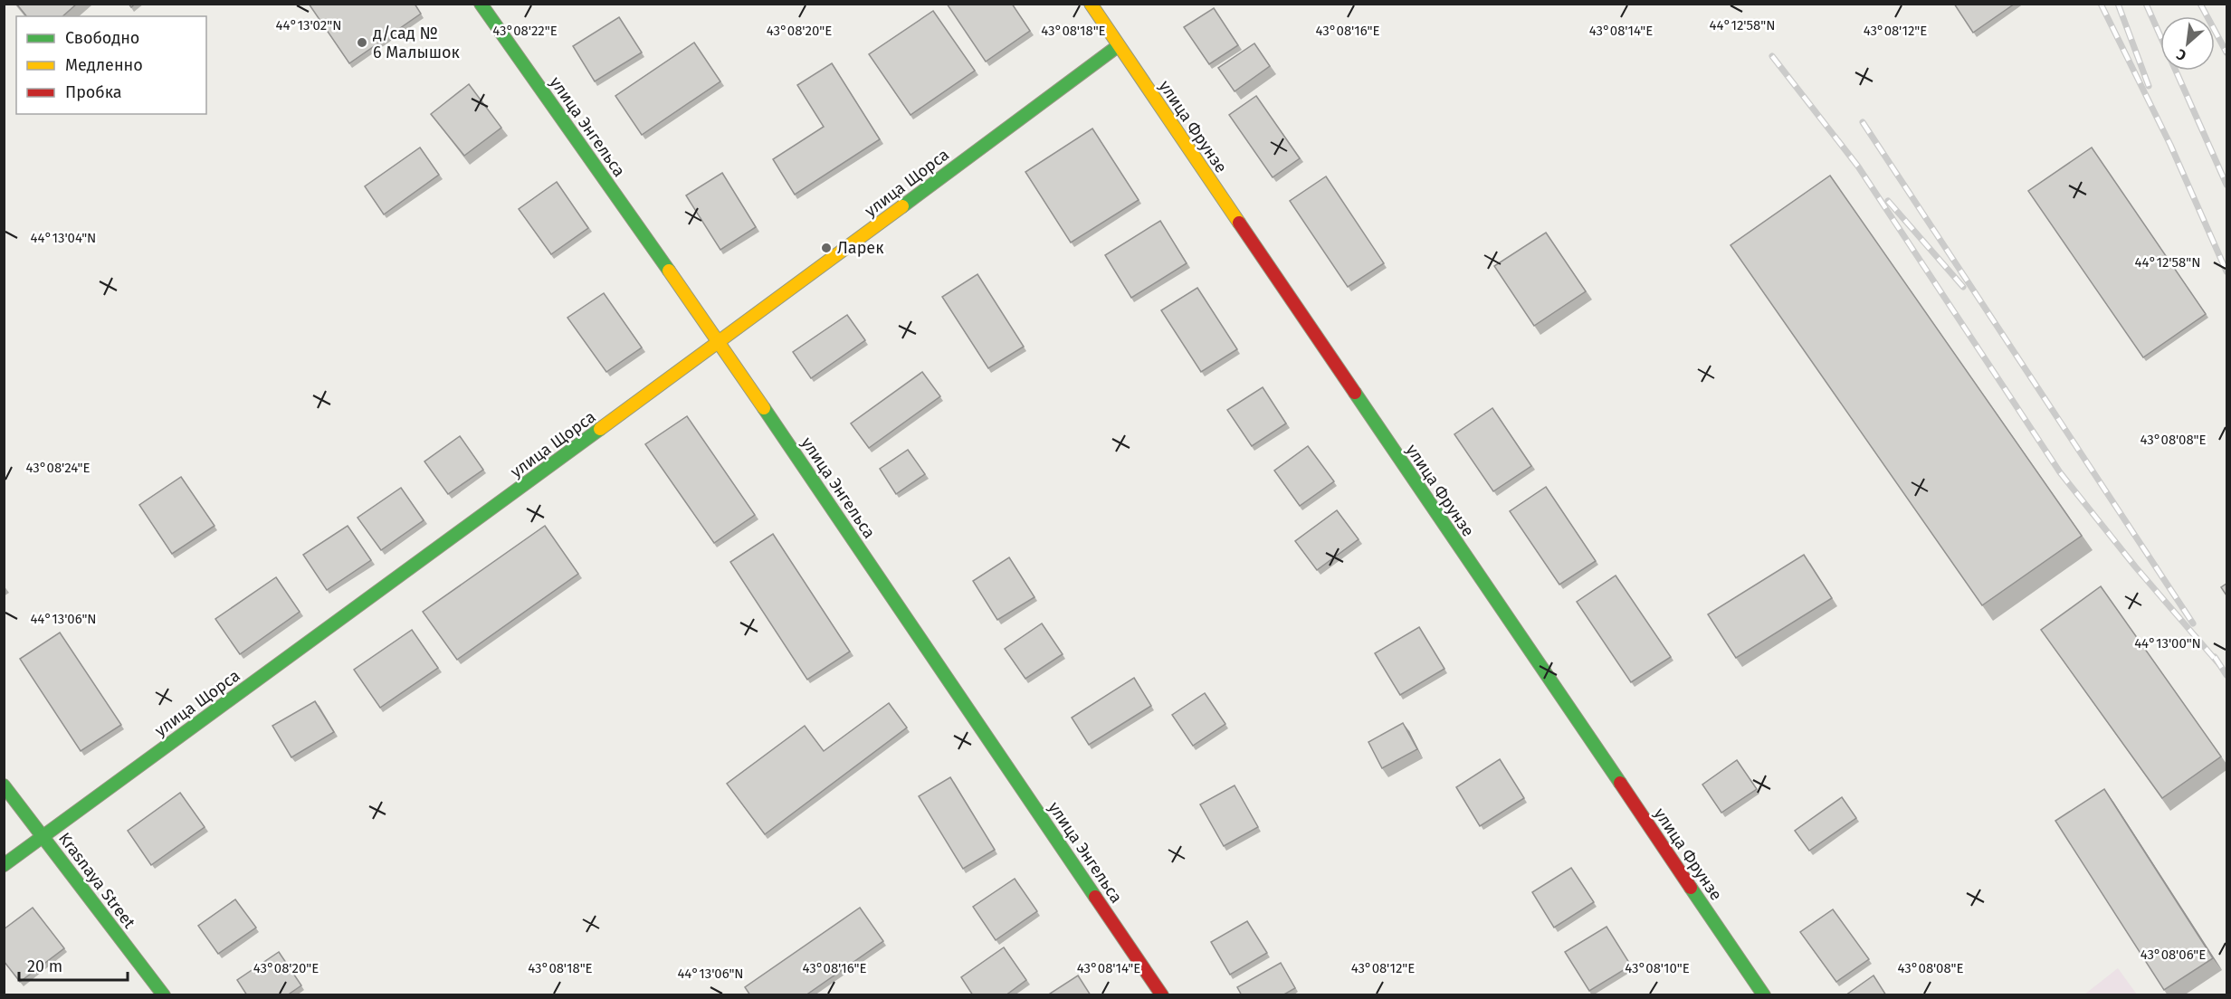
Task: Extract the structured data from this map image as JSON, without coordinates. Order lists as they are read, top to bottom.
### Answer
{
  "streets": {
    "street": [
      "улица Энгельса",
      "улица Фрунзе",
      "улица Щорса",
      "Krasnaya Street"
    ]
  },
  "crossings": [
    ["улица Энгельса", "улица Щорса"],
    ["улица Фрунзе", "улица Щорса"],
    ["улица Щорса", "Krasnaya Street"]
  ],
  "places": ["д/сад № 6 Малышок", "Ларек"],
  "legend": ["Свободно", "Медленно", "Пробка"],
  "scale_bar": "20 m",
  "north": "bottom left",
  "coordinates": [
    "44°13'02\"N",
    "44°12'58\"N",
    "43°08'22\"E",
    "43°08'20\"E",
    "43°08'18\"E",
    "43°08'16\"E",
    "43°08'14\"E",
    "43°08'12\"E",
    "44°13'04\"N",
    "43°08'08\"E",
    "43°08'24\"E",
    "44°13'06\"N",
    "44°13'00\"N",
    "43°08'06\"E",
    "43°08'10\"E"
  ]
}
